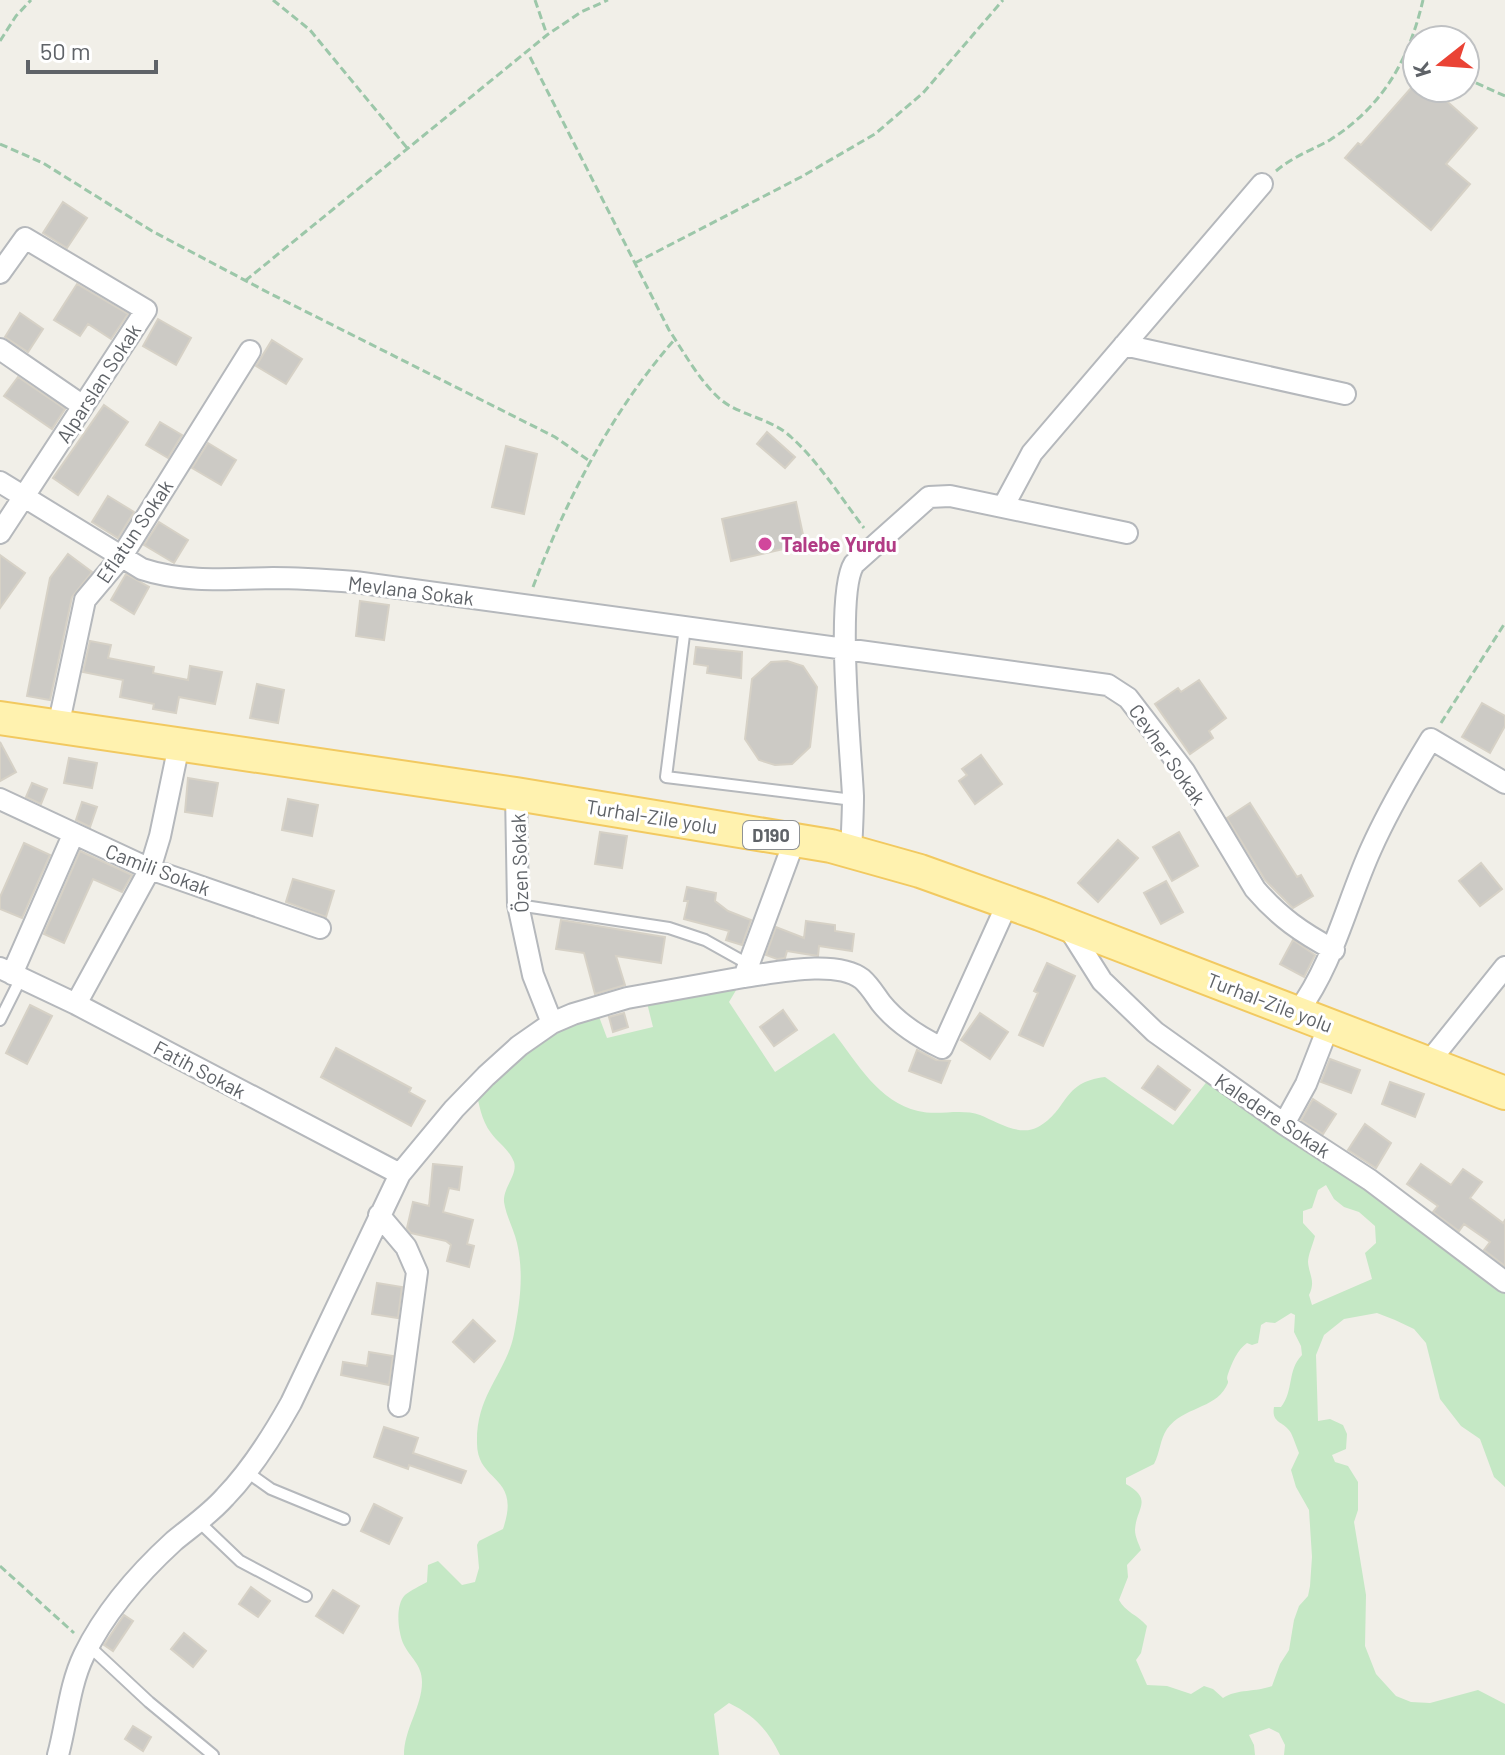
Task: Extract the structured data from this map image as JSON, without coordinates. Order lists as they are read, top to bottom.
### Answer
{
  "streets": {
    "main road": ["Turhal-Zile yolu", "D190"],
    "street": [
      "Alparslan Sokak",
      "Eflatun Sokak",
      "Mevlana Sokak",
      "Cevher Sokak",
      "Özen Sokak",
      "Camili Sokak",
      "Fatih Sokak",
      "Kaledere Sokak"
    ]
  },
  "crossings": [
    ["Alparslan Sokak", "Mevlana Sokak"],
    ["Eflatun Sokak", "Mevlana Sokak"],
    ["Eflatun Sokak", "Turhal-Zile yolu"],
    ["Mevlana Sokak", "Cevher Sokak"],
    ["Turhal-Zile yolu", "Özen Sokak"],
    ["Turhal-Zile yolu", "Kaledere Sokak"]
  ],
  "places": ["Talebe Yurdu"],
  "scale_bar": "50 m",
  "north": "left"
}
